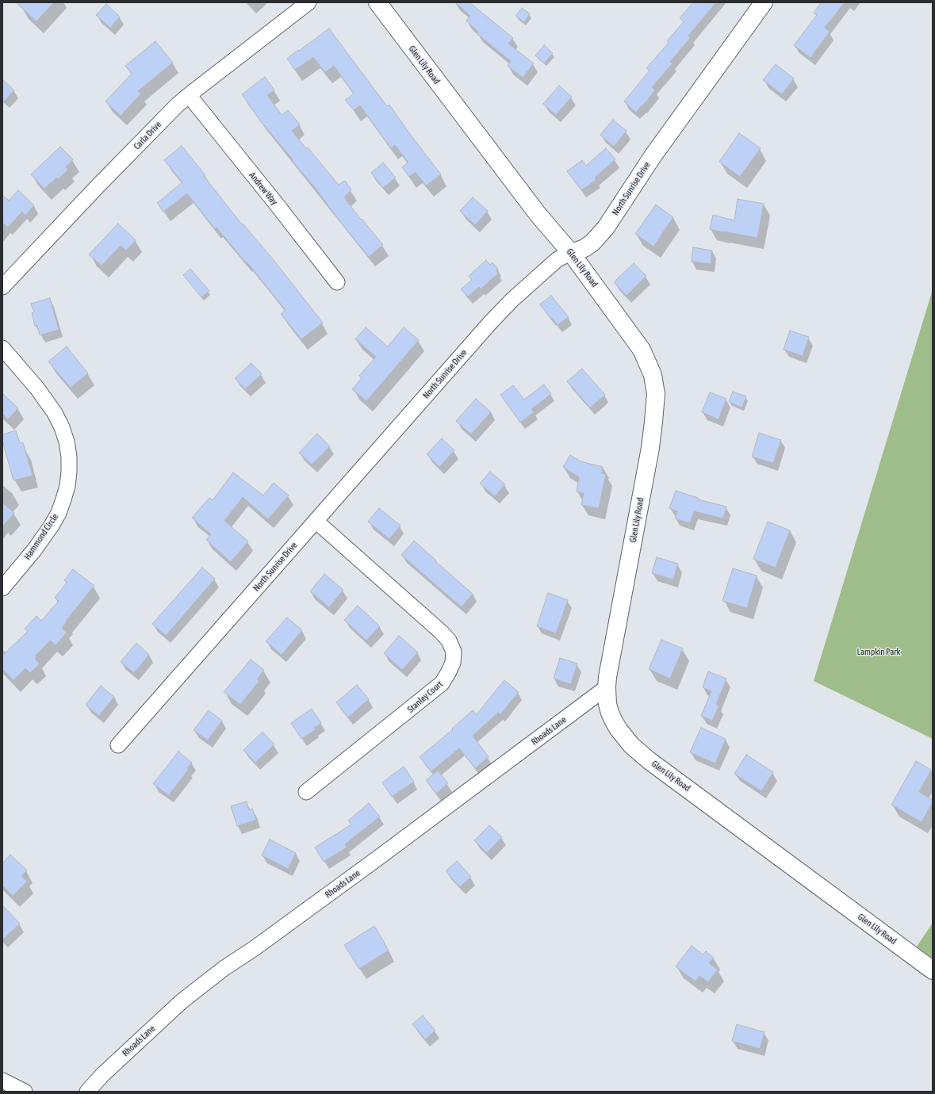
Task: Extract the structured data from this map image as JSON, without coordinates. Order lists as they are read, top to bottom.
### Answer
{
  "streets": {
    "street": [
      "Glen Lily Road",
      "Carla Drive",
      "Andrew Way",
      "North Sunrise Drive",
      "Hammond Circle",
      "Stanley Court",
      "Rhoads Lane"
    ]
  },
  "crossings": [
    ["Glen Lily Road", "North Sunrise Drive"],
    ["Glen Lily Road", "Rhoads Lane"],
    ["Carla Drive", "Andrew Way"],
    ["North Sunrise Drive", "Stanley Court"]
  ],
  "parks": ["Lampkin Park"]
}
